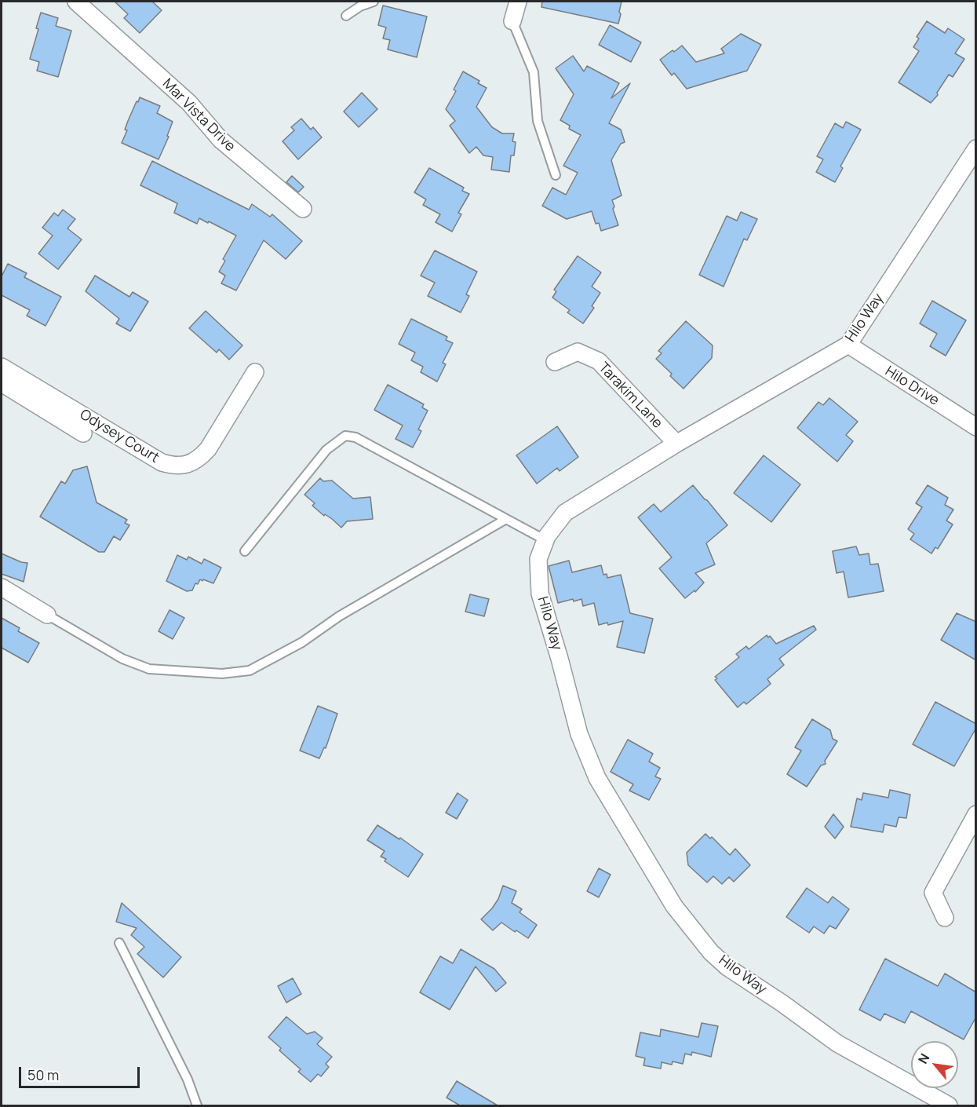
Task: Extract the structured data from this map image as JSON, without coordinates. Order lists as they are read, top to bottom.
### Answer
{
  "streets": {
    "street": [
      "Mar Vista Drive",
      "Hilo Way",
      "Hilo Drive",
      "Tarakim Lane",
      "Odysey Court"
    ]
  },
  "crossings": [
    ["Hilo Way", "Hilo Drive"],
    ["Hilo Way", "Tarakim Lane"]
  ],
  "scale_bar": "50 m",
  "north": "top left"
}
